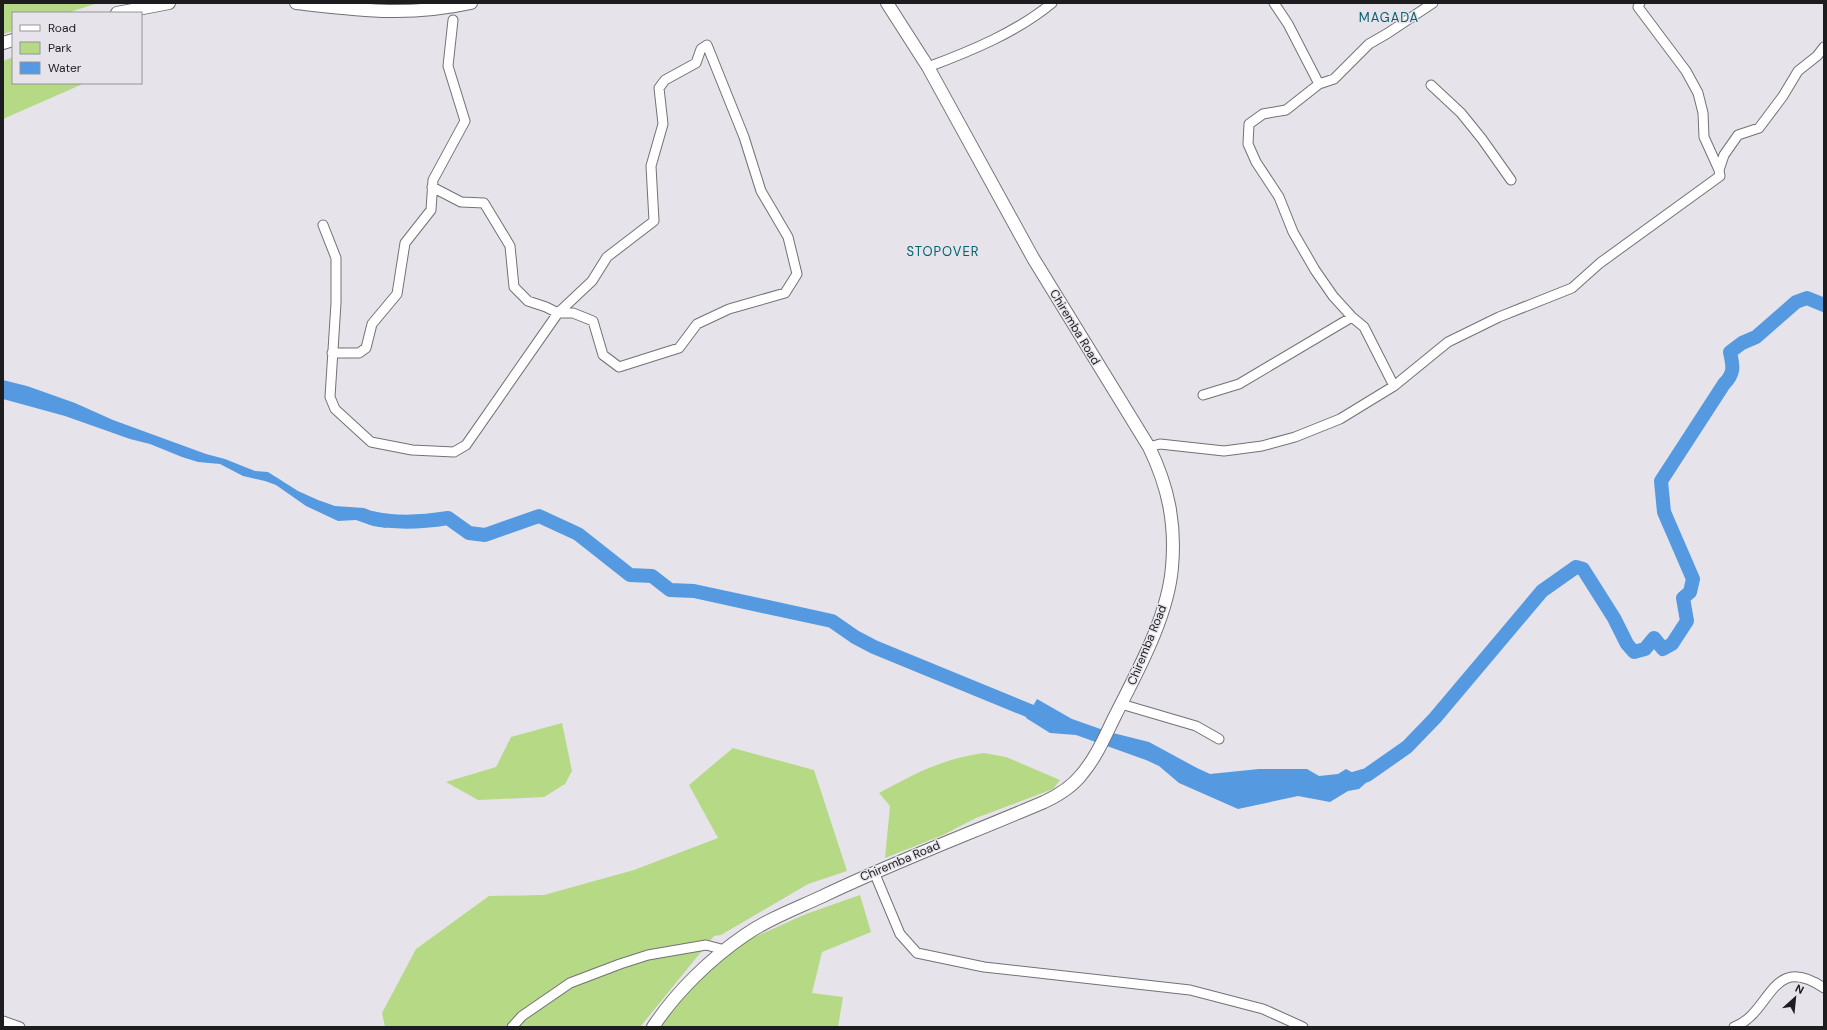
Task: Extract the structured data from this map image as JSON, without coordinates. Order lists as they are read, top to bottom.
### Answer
{
  "streets": {
    "main road": ["Chiremba Road"]
  },
  "districts": ["MAGADA", "STOPOVER"],
  "legend": ["Road", "Park", "Water"],
  "north": "top right"
}
